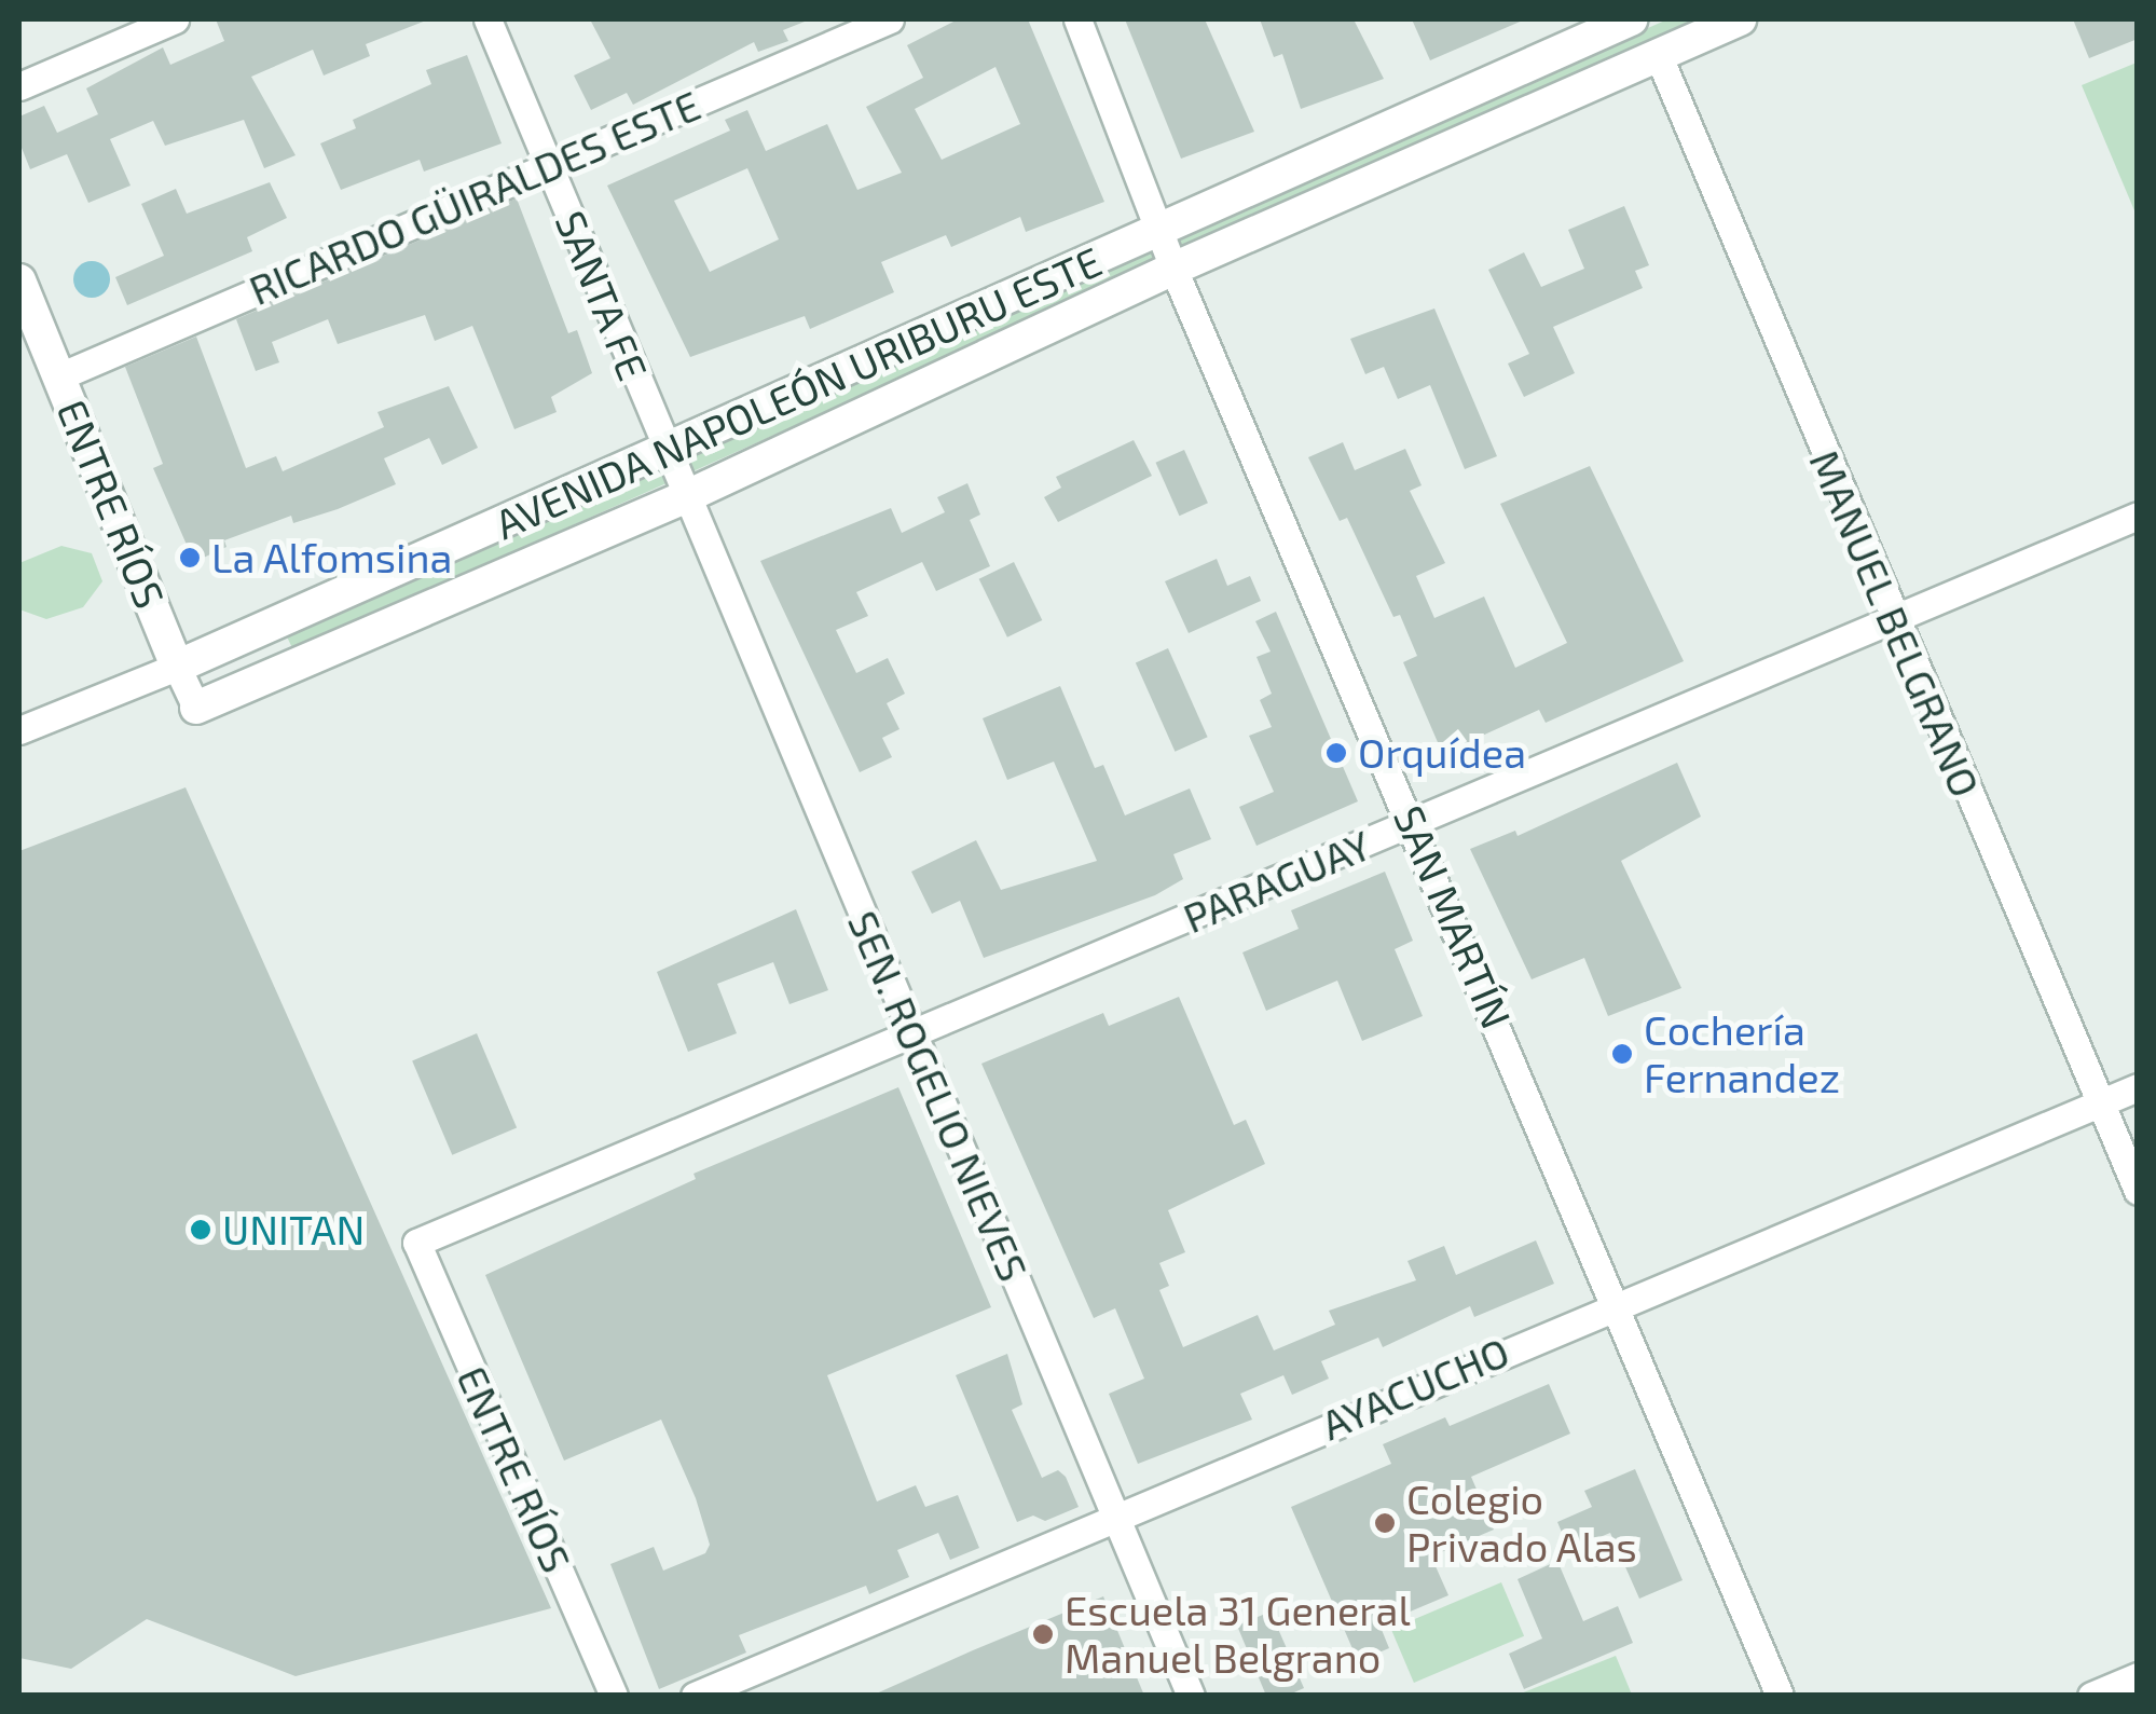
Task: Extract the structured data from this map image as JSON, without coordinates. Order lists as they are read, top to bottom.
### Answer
{
  "streets": {
    "main road": ["AVENIDA NAPOLEÓN URIBURU ESTE", "ENTRE RÍOS"],
    "street": [
      "RICARDO GÜIRALDES ESTE",
      "SANTA FE",
      "MANUEL BELGRANO",
      "PARAGUAY",
      "SAN MARTÍN",
      "SEN. ROGELIO NIEVES",
      "AYACUCHO"
    ]
  },
  "crossings": [
    ["RICARDO GÜIRALDES ESTE", "SANTA FE"],
    ["RICARDO GÜIRALDES ESTE", "ENTRE RÍOS"],
    ["SANTA FE", "AVENIDA NAPOLEÓN URIBURU ESTE"],
    ["SANTA FE", "SEN. ROGELIO NIEVES"],
    ["AVENIDA NAPOLEÓN URIBURU ESTE", "ENTRE RÍOS"],
    ["AVENIDA NAPOLEÓN URIBURU ESTE", "MANUEL BELGRANO"],
    ["AVENIDA NAPOLEÓN URIBURU ESTE", "SAN MARTÍN"],
    ["AVENIDA NAPOLEÓN URIBURU ESTE", "SEN. ROGELIO NIEVES"],
    ["ENTRE RÍOS", "PARAGUAY"],
    ["MANUEL BELGRANO", "PARAGUAY"],
    ["MANUEL BELGRANO", "AYACUCHO"],
    ["PARAGUAY", "SAN MARTÍN"],
    ["PARAGUAY", "SEN. ROGELIO NIEVES"],
    ["SAN MARTÍN", "AYACUCHO"],
    ["SEN. ROGELIO NIEVES", "AYACUCHO"]
  ],
  "places": [
    "La Alfomsina",
    "Orquídea",
    "Cochería Fernandez",
    "UNITAN",
    "Colegio Privado Alas",
    "Escuela 31 General Manuel Belgrano"
  ]
}
